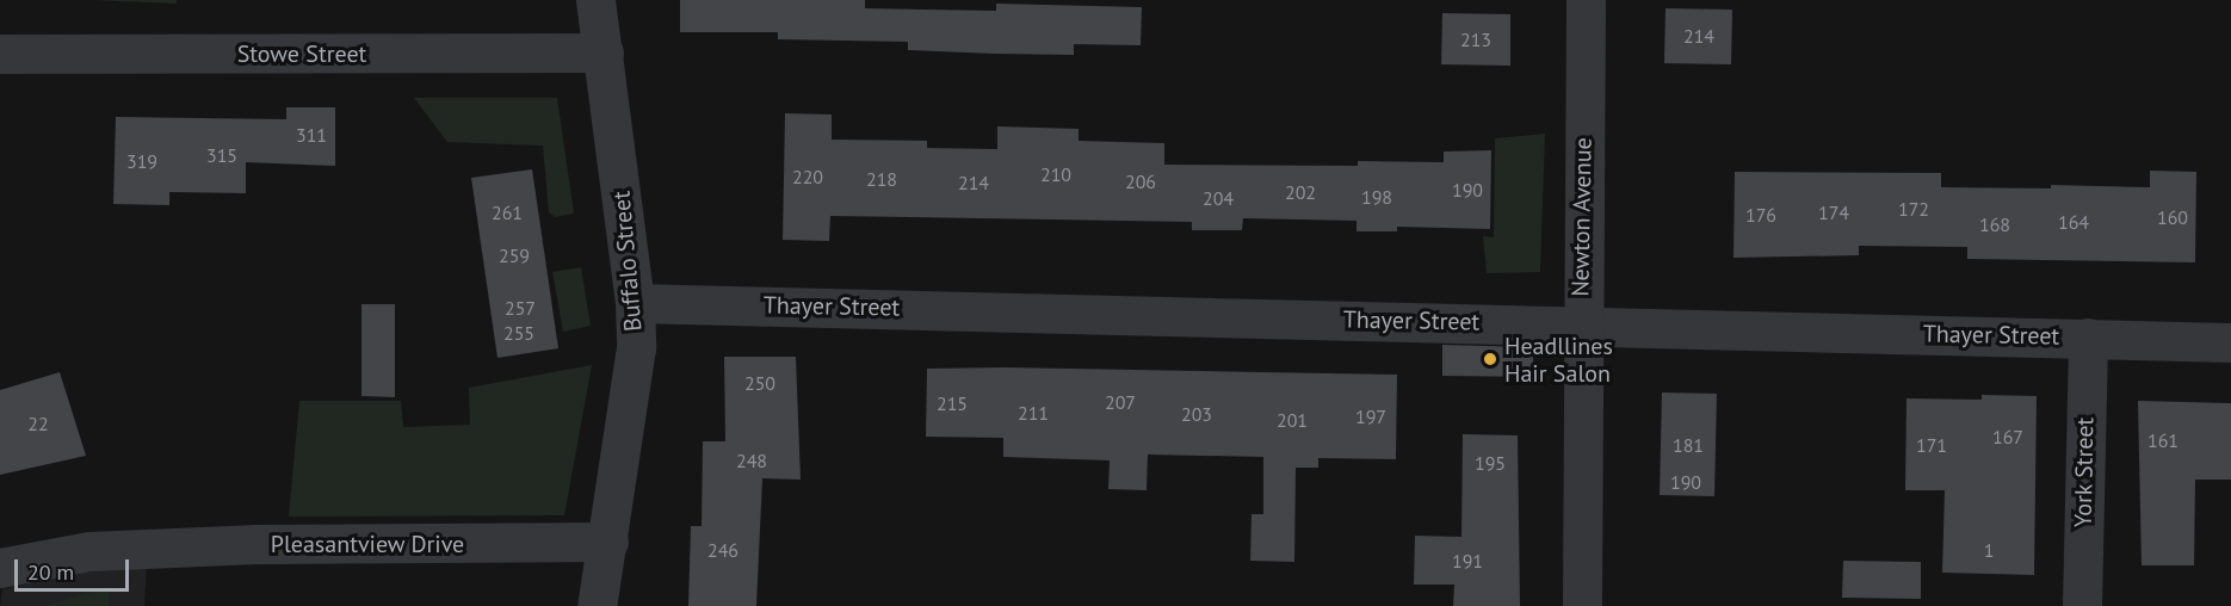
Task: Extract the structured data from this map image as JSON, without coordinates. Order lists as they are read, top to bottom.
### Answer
{
  "streets": {
    "street": [
      "Stowe Street",
      "Newton Avenue",
      "Buffalo Street",
      "Thayer Street",
      "York Street",
      "Pleasantview Drive"
    ]
  },
  "crossings": [
    ["Stowe Street", "Buffalo Street"],
    ["Newton Avenue", "Thayer Street"],
    ["Buffalo Street", "Thayer Street"],
    ["Buffalo Street", "Pleasantview Drive"],
    ["Thayer Street", "York Street"]
  ],
  "places": ["Headllines Hair Salon"],
  "house_numbers": [
    "214",
    "213",
    "311",
    "315",
    "319",
    "210",
    "220",
    "218",
    "206",
    "214",
    "190",
    "202",
    "198",
    "204",
    "172",
    "261",
    "174",
    "176",
    "160",
    "164",
    "168",
    "259",
    "257",
    "255",
    "250",
    "207",
    "215",
    "211",
    "203",
    "197",
    "201",
    "22",
    "167",
    "161",
    "181",
    "171",
    "248",
    "195",
    "190",
    "246",
    "1",
    "191"
  ],
  "scale_bar": "20 m"
}
